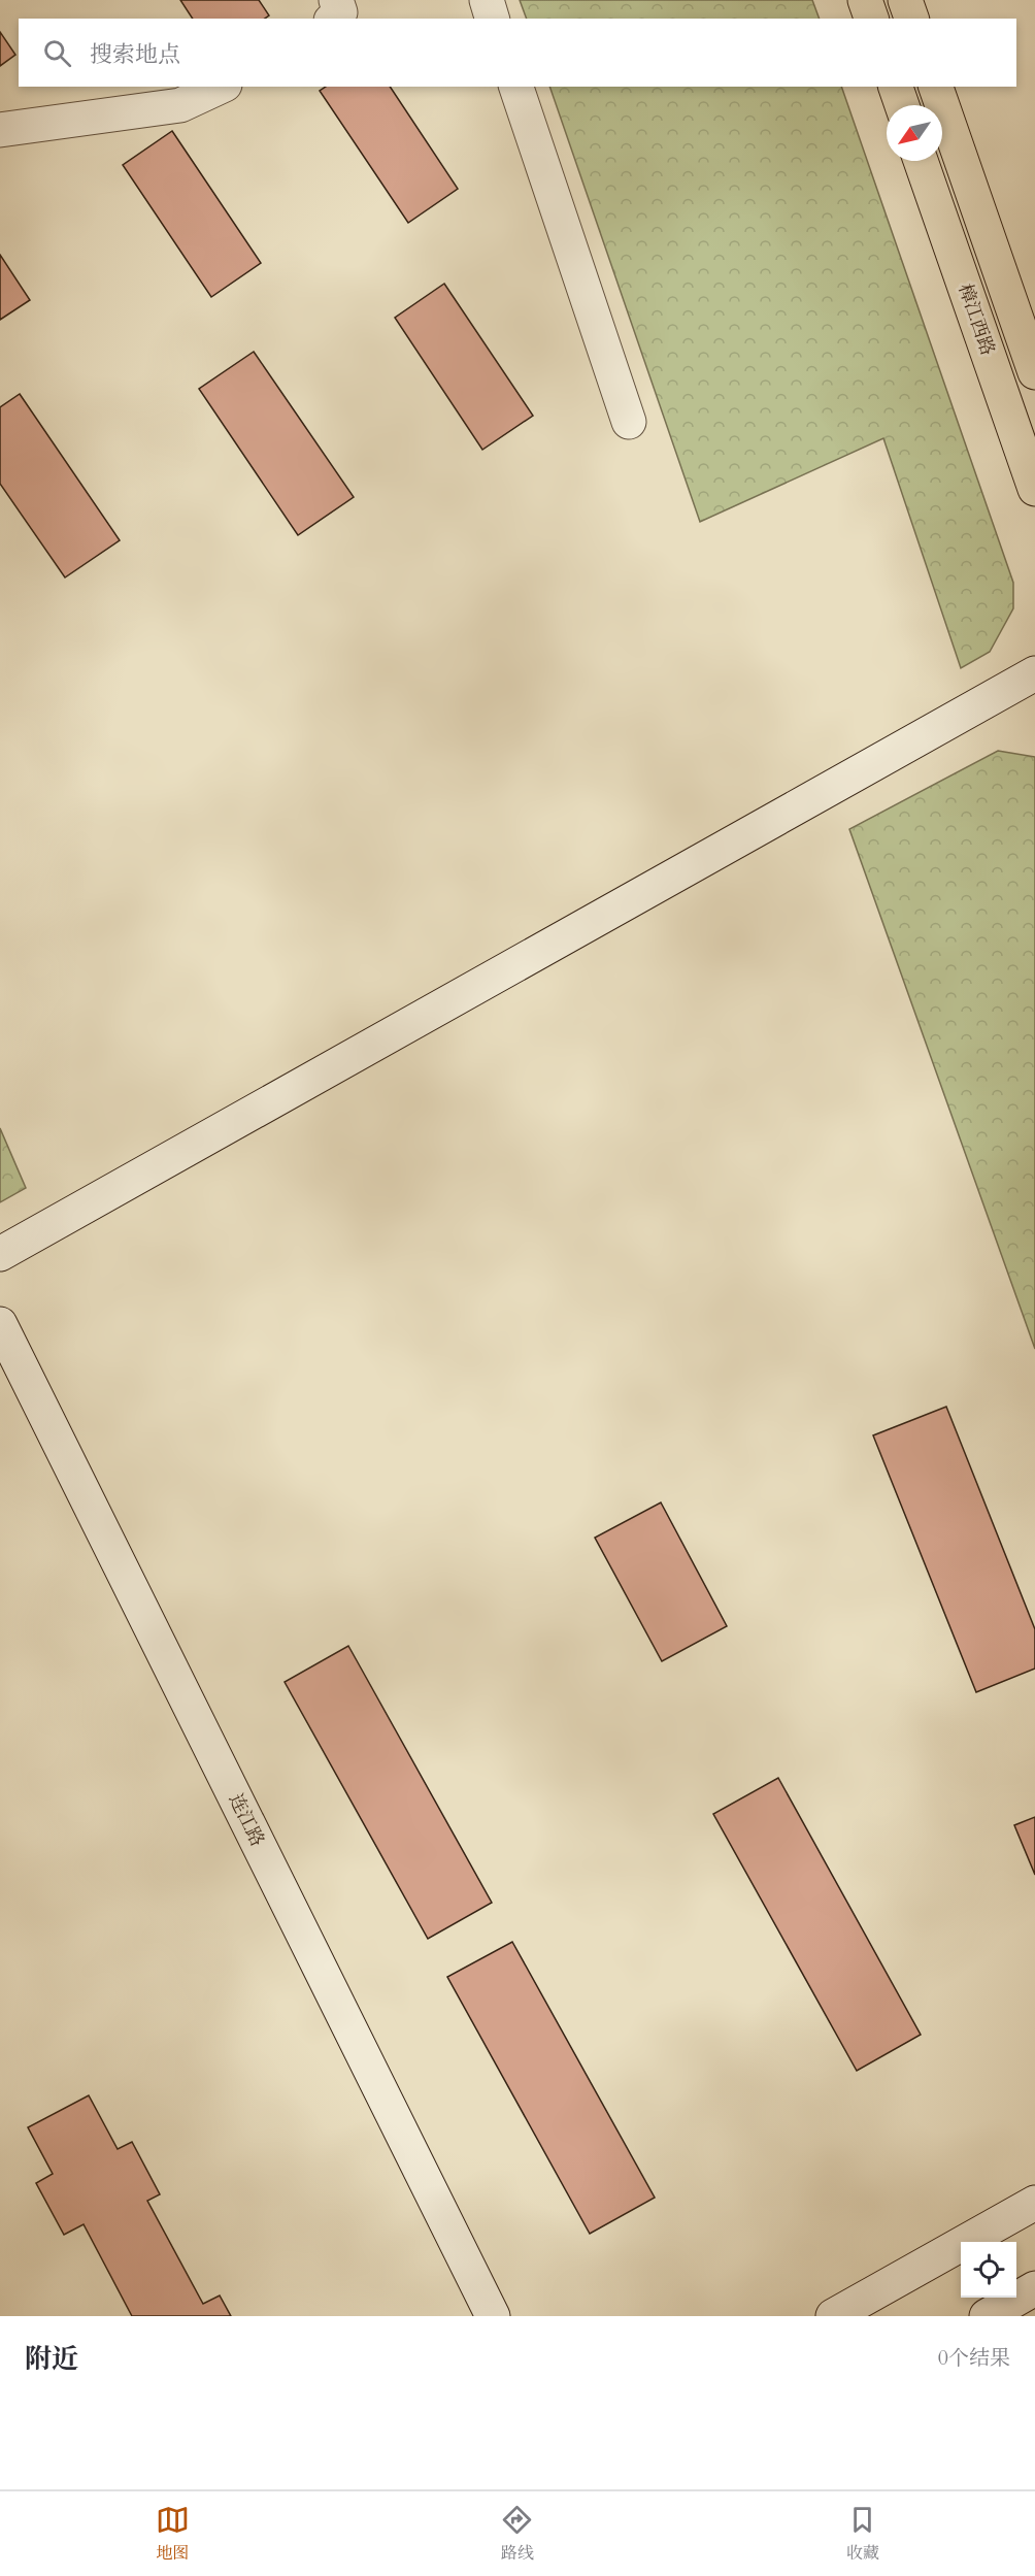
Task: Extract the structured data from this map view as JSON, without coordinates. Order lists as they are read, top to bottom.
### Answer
{
  "streets": {
    "main road": ["樟江西路"],
    "street": ["连江路"]
  },
  "north": "bottom left",
  "page": {
    "search": "搜索地点",
    "heading": ["附近", "0个结果"],
    "nav": ["地图", "路线", "收藏"]
  }
}
